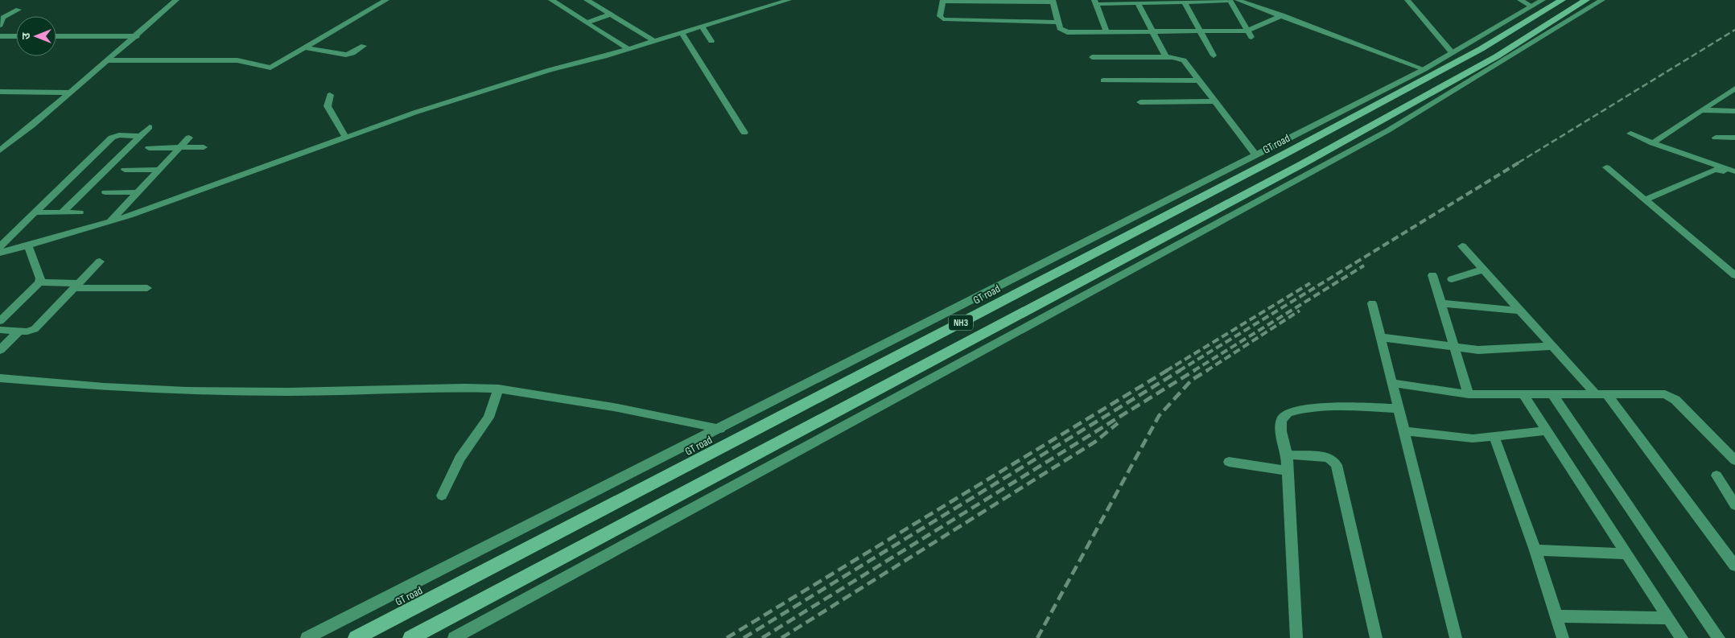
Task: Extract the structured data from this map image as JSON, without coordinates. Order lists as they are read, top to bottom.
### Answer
{
  "streets": {
    "highway": ["GT road", "NH3"]
  },
  "north": "left"
}
